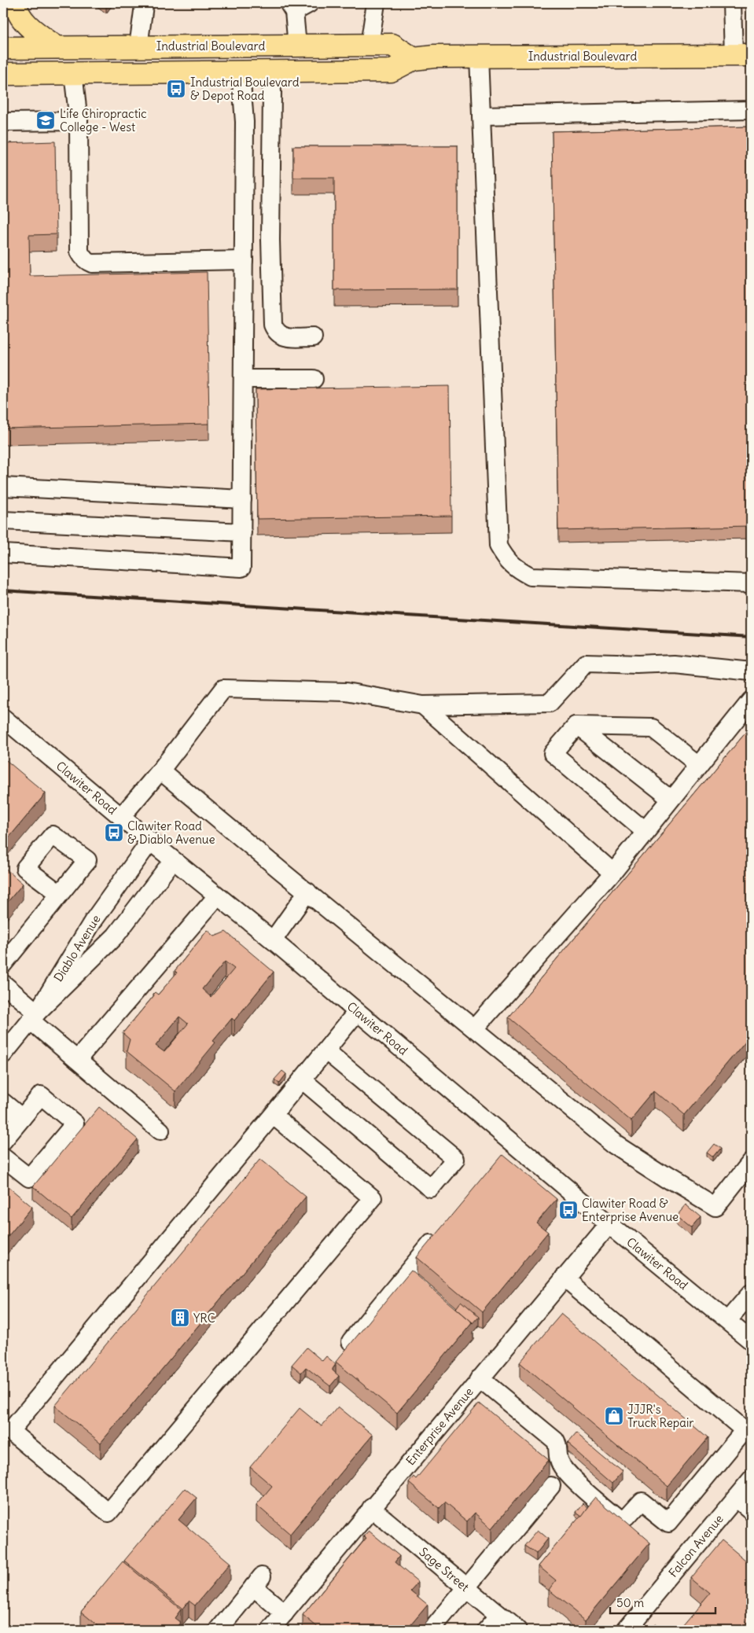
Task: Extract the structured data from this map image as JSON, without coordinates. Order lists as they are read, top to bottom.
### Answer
{
  "streets": {
    "main road": ["Industrial Boulevard"],
    "street": [
      "Clawiter Road",
      "Diablo Avenue",
      "Enterprise Avenue",
      "Falcon Avenue",
      "Sage Street"
    ]
  },
  "crossings": [
    ["Clawiter Road", "Diablo Avenue"],
    ["Clawiter Road", "Enterprise Avenue"],
    ["Enterprise Avenue", "Sage Street"]
  ],
  "places": {
    "bus stop": ["Industrial Boulevard & Depot Road", "Clawiter Road & Diablo Avenue", "Clawiter Road & Enterprise Avenue"],
    "school or university": ["Life Chiropractic College - West"],
    "building": ["YRC"],
    "shop": ["JJJR's Truck Repair"]
  },
  "scale_bar": "50 m"
}
